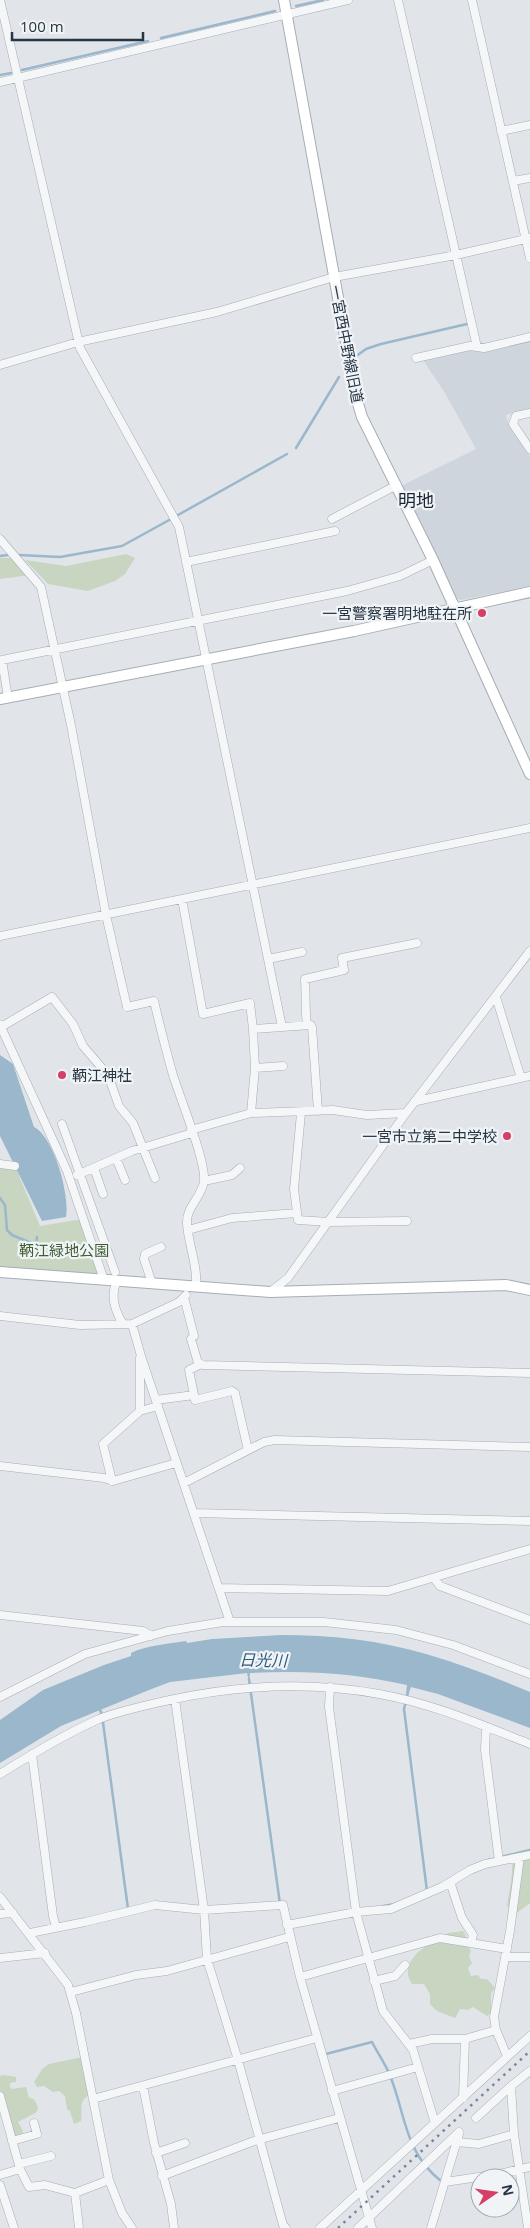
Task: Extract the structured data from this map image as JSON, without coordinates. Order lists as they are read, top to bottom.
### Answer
{
  "streets": {
    "street": ["一宮西中野線旧道"]
  },
  "districts": ["明地"],
  "water": ["日光川"],
  "parks": ["鞆江緑地公園"],
  "places": ["一宮警察署明地駐在所", "鞆江神社", "一宮市立第二中学校"],
  "scale_bar": "100 m",
  "north": "right"
}
